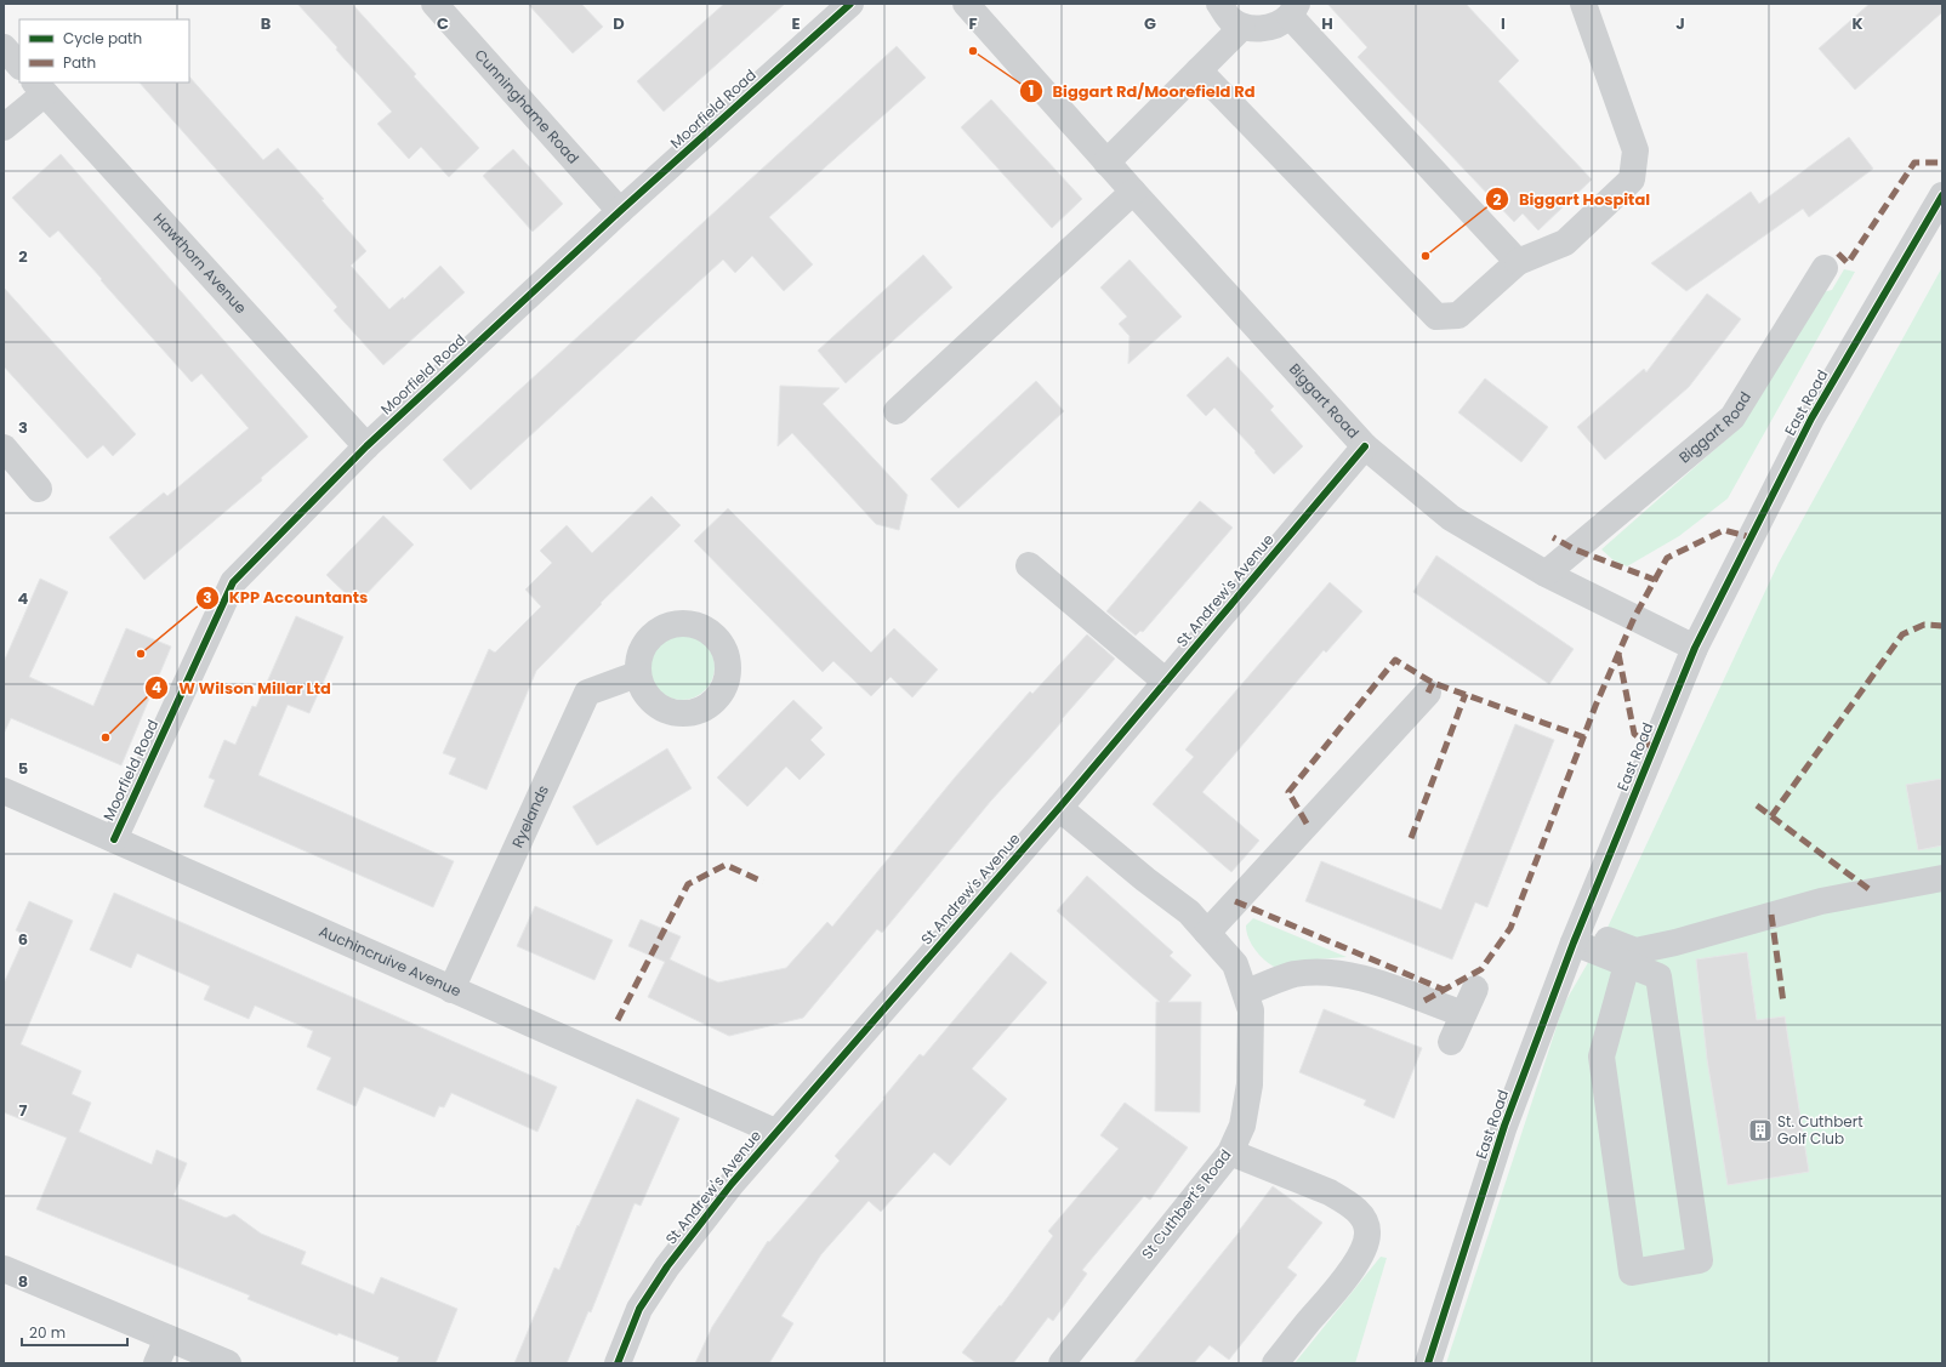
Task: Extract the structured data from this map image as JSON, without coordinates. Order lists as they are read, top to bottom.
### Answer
{
  "streets": {
    "street": [
      "Cunninghame Road",
      "Moorfield Road",
      "Hawthorn Avenue",
      "Biggart Road",
      "East Road",
      "St Andrew's Avenue",
      "Ryelands",
      "Auchincruive Avenue",
      "St Cuthbert's Road"
    ]
  },
  "crossings": [
    ["Cunninghame Road", "Moorfield Road"],
    ["Moorfield Road", "Hawthorn Avenue"],
    ["Moorfield Road", "Auchincruive Avenue"],
    ["Biggart Road", "East Road"],
    ["Biggart Road", "St Andrew's Avenue"],
    ["St Andrew's Avenue", "Auchincruive Avenue"],
    ["St Andrew's Avenue", "St Cuthbert's Road"],
    ["Ryelands", "Auchincruive Avenue"]
  ],
  "places": {
    "other": [
      "Biggart Rd/Moorefield Rd",
      "Biggart Hospital",
      "KPP Accountants",
      "W Wilson Millar Ltd"
    ],
    "building": ["St. Cuthbert Golf Club"]
  },
  "legend": ["Cycle path", "Path"],
  "scale_bar": "20 m",
  "grid": {
    "columns": [
      "B",
      "C",
      "D",
      "E",
      "F",
      "G",
      "H",
      "I",
      "J",
      "K"
    ],
    "rows": [
      "2",
      "3",
      "4",
      "5",
      "6",
      "7",
      "8"
    ]
  }
}
